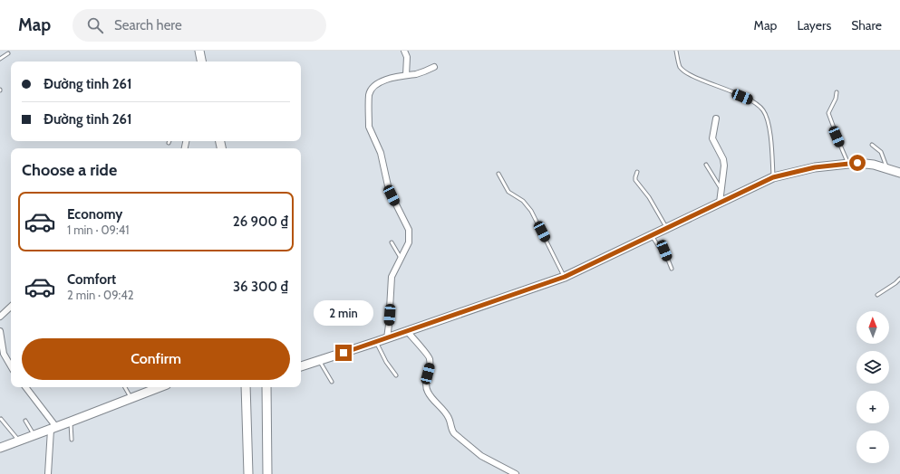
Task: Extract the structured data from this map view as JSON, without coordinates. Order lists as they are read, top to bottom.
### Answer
{
  "north": "top",
  "page": {
    "header": "Map",
    "search": "Search here",
    "nav": ["Map", "Layers", "Share"],
    "banner": ["Đường tỉnh 261", "Đường tỉnh 261"],
    "heading": "Choose a ride",
    "list": [
      {
        "name": "Economy",
        "note": "1 min · 09:41",
        "value": "26 900 ₫"
      },
      {
        "name": "Comfort",
        "note": "2 min · 09:42",
        "value": "36 300 ₫"
      }
    ],
    "bubble": "2 min",
    "map_buttons": ["+", "−"],
    "buttons": "Confirm"
  }
}
